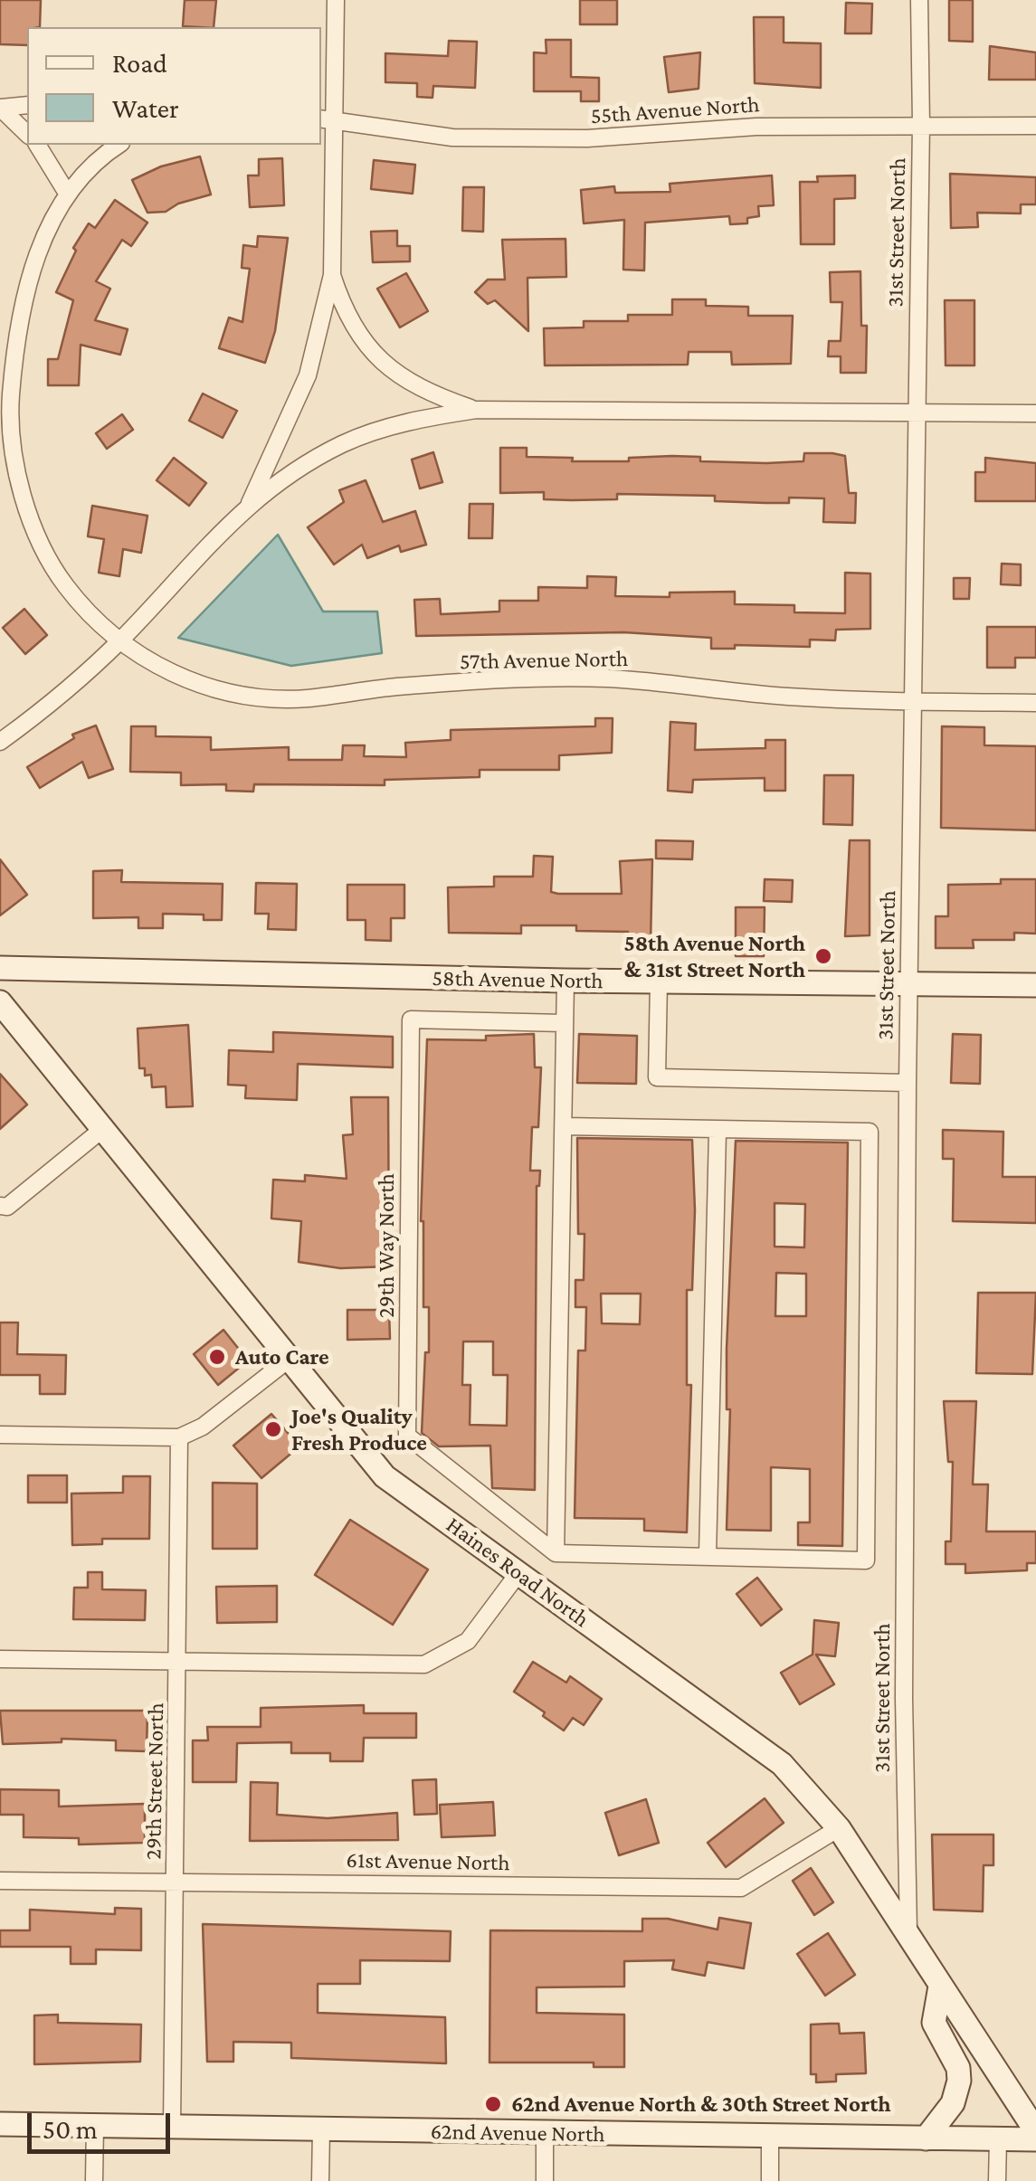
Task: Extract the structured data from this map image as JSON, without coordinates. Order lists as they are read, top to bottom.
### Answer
{
  "streets": {
    "street": [
      "55th Avenue North",
      "31st Street North",
      "57th Avenue North",
      "58th Avenue North",
      "29th Way North",
      "Haines Road North",
      "29th Street North",
      "61st Avenue North",
      "62nd Avenue North"
    ]
  },
  "crossings": [
    ["55th Avenue North", "31st Street North"],
    ["31st Street North", "57th Avenue North"],
    ["31st Street North", "58th Avenue North"],
    ["31st Street North", "Haines Road North"],
    ["Haines Road North", "61st Avenue North"],
    ["29th Street North", "61st Avenue North"],
    ["29th Street North", "62nd Avenue North"]
  ],
  "places": [
    "58th Avenue North & 31st Street North",
    "Auto Care",
    "Joe's Quality Fresh Produce",
    "62nd Avenue North & 30th Street North"
  ],
  "legend": ["Road", "Water"],
  "scale_bar": "50 m"
}
